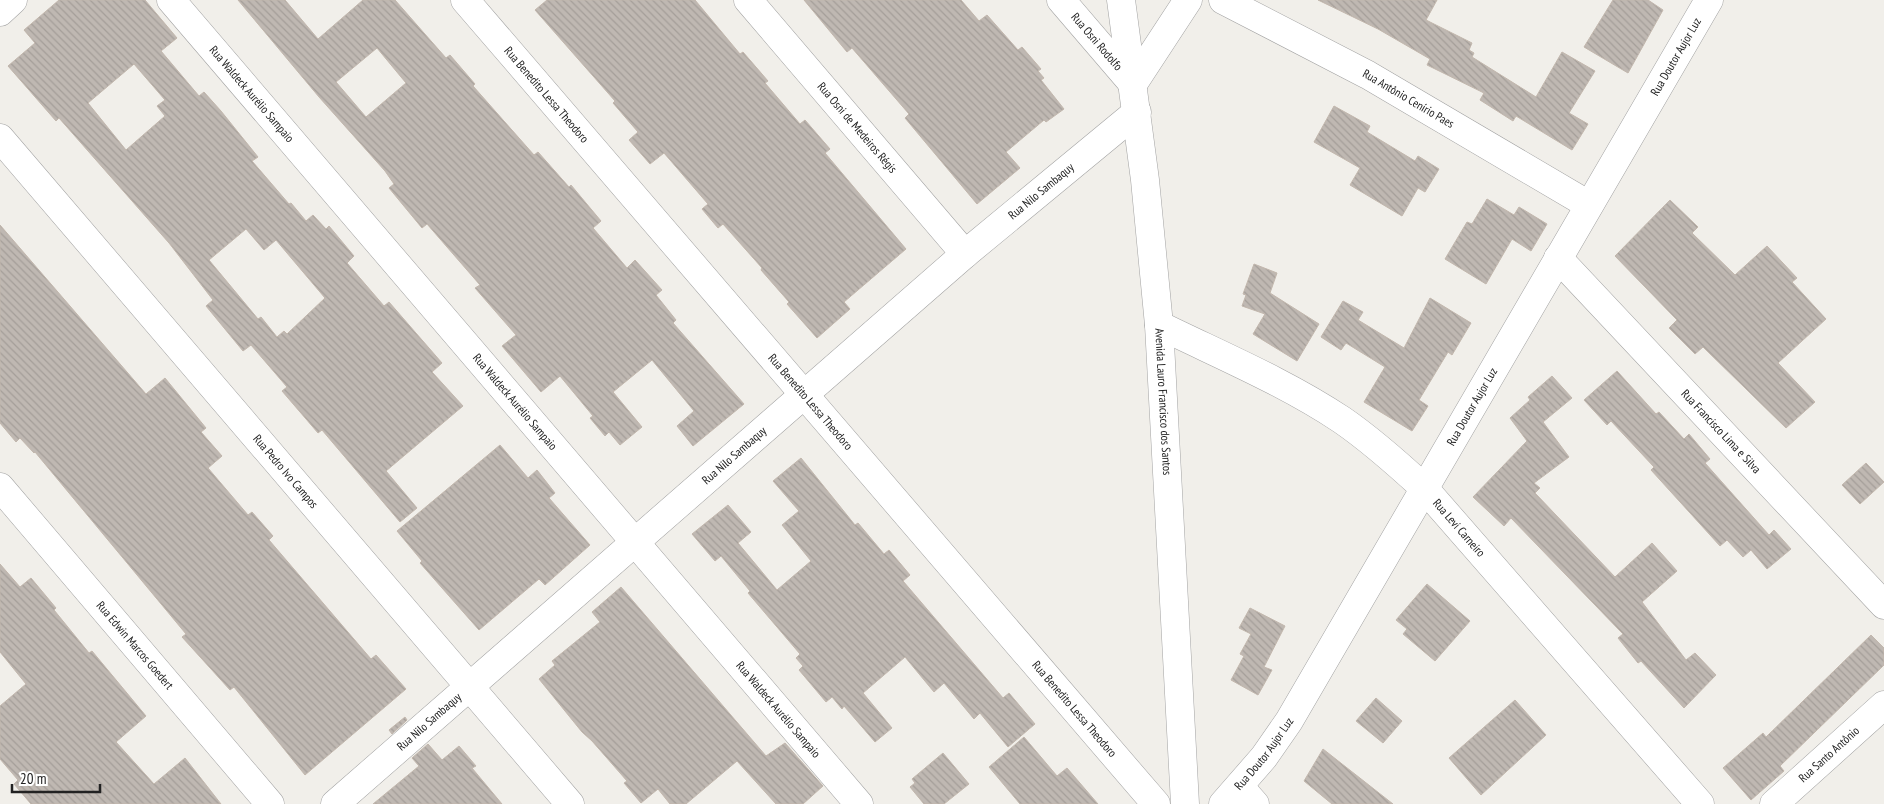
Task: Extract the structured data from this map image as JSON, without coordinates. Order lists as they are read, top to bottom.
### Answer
{
  "streets": {
    "street": [
      "Rua Osni Rodolfo",
      "Rua Doutor Aujor Luz",
      "Rua Waldeck Aurélio Sampaio",
      "Rua Benedito Lessa Theodoro",
      "Rua Antônio Cenírio Paes",
      "Rua Osni de Medeiros Régis",
      "Rua Nilo Sambaquy",
      "Avenida Lauro Francisco dos Santos",
      "Rua Francisco Lima e Silva",
      "Rua Pedro Ivo Campos",
      "Rua Levi Carneiro",
      "Rua Edwin Marcos Goedert",
      "Rua Santo Antônio"
    ]
  },
  "crossings": [
    ["Rua Osni Rodolfo", "Avenida Lauro Francisco dos Santos"],
    ["Rua Doutor Aujor Luz", "Rua Antônio Cenírio Paes"],
    ["Rua Doutor Aujor Luz", "Rua Francisco Lima e Silva"],
    ["Rua Doutor Aujor Luz", "Rua Levi Carneiro"],
    ["Rua Waldeck Aurélio Sampaio", "Rua Nilo Sambaquy"],
    ["Rua Benedito Lessa Theodoro", "Rua Nilo Sambaquy"],
    ["Rua Osni de Medeiros Régis", "Rua Nilo Sambaquy"],
    ["Rua Nilo Sambaquy", "Avenida Lauro Francisco dos Santos"],
    ["Rua Nilo Sambaquy", "Rua Pedro Ivo Campos"],
    ["Avenida Lauro Francisco dos Santos", "Rua Levi Carneiro"]
  ],
  "scale_bar": "20 m"
}
